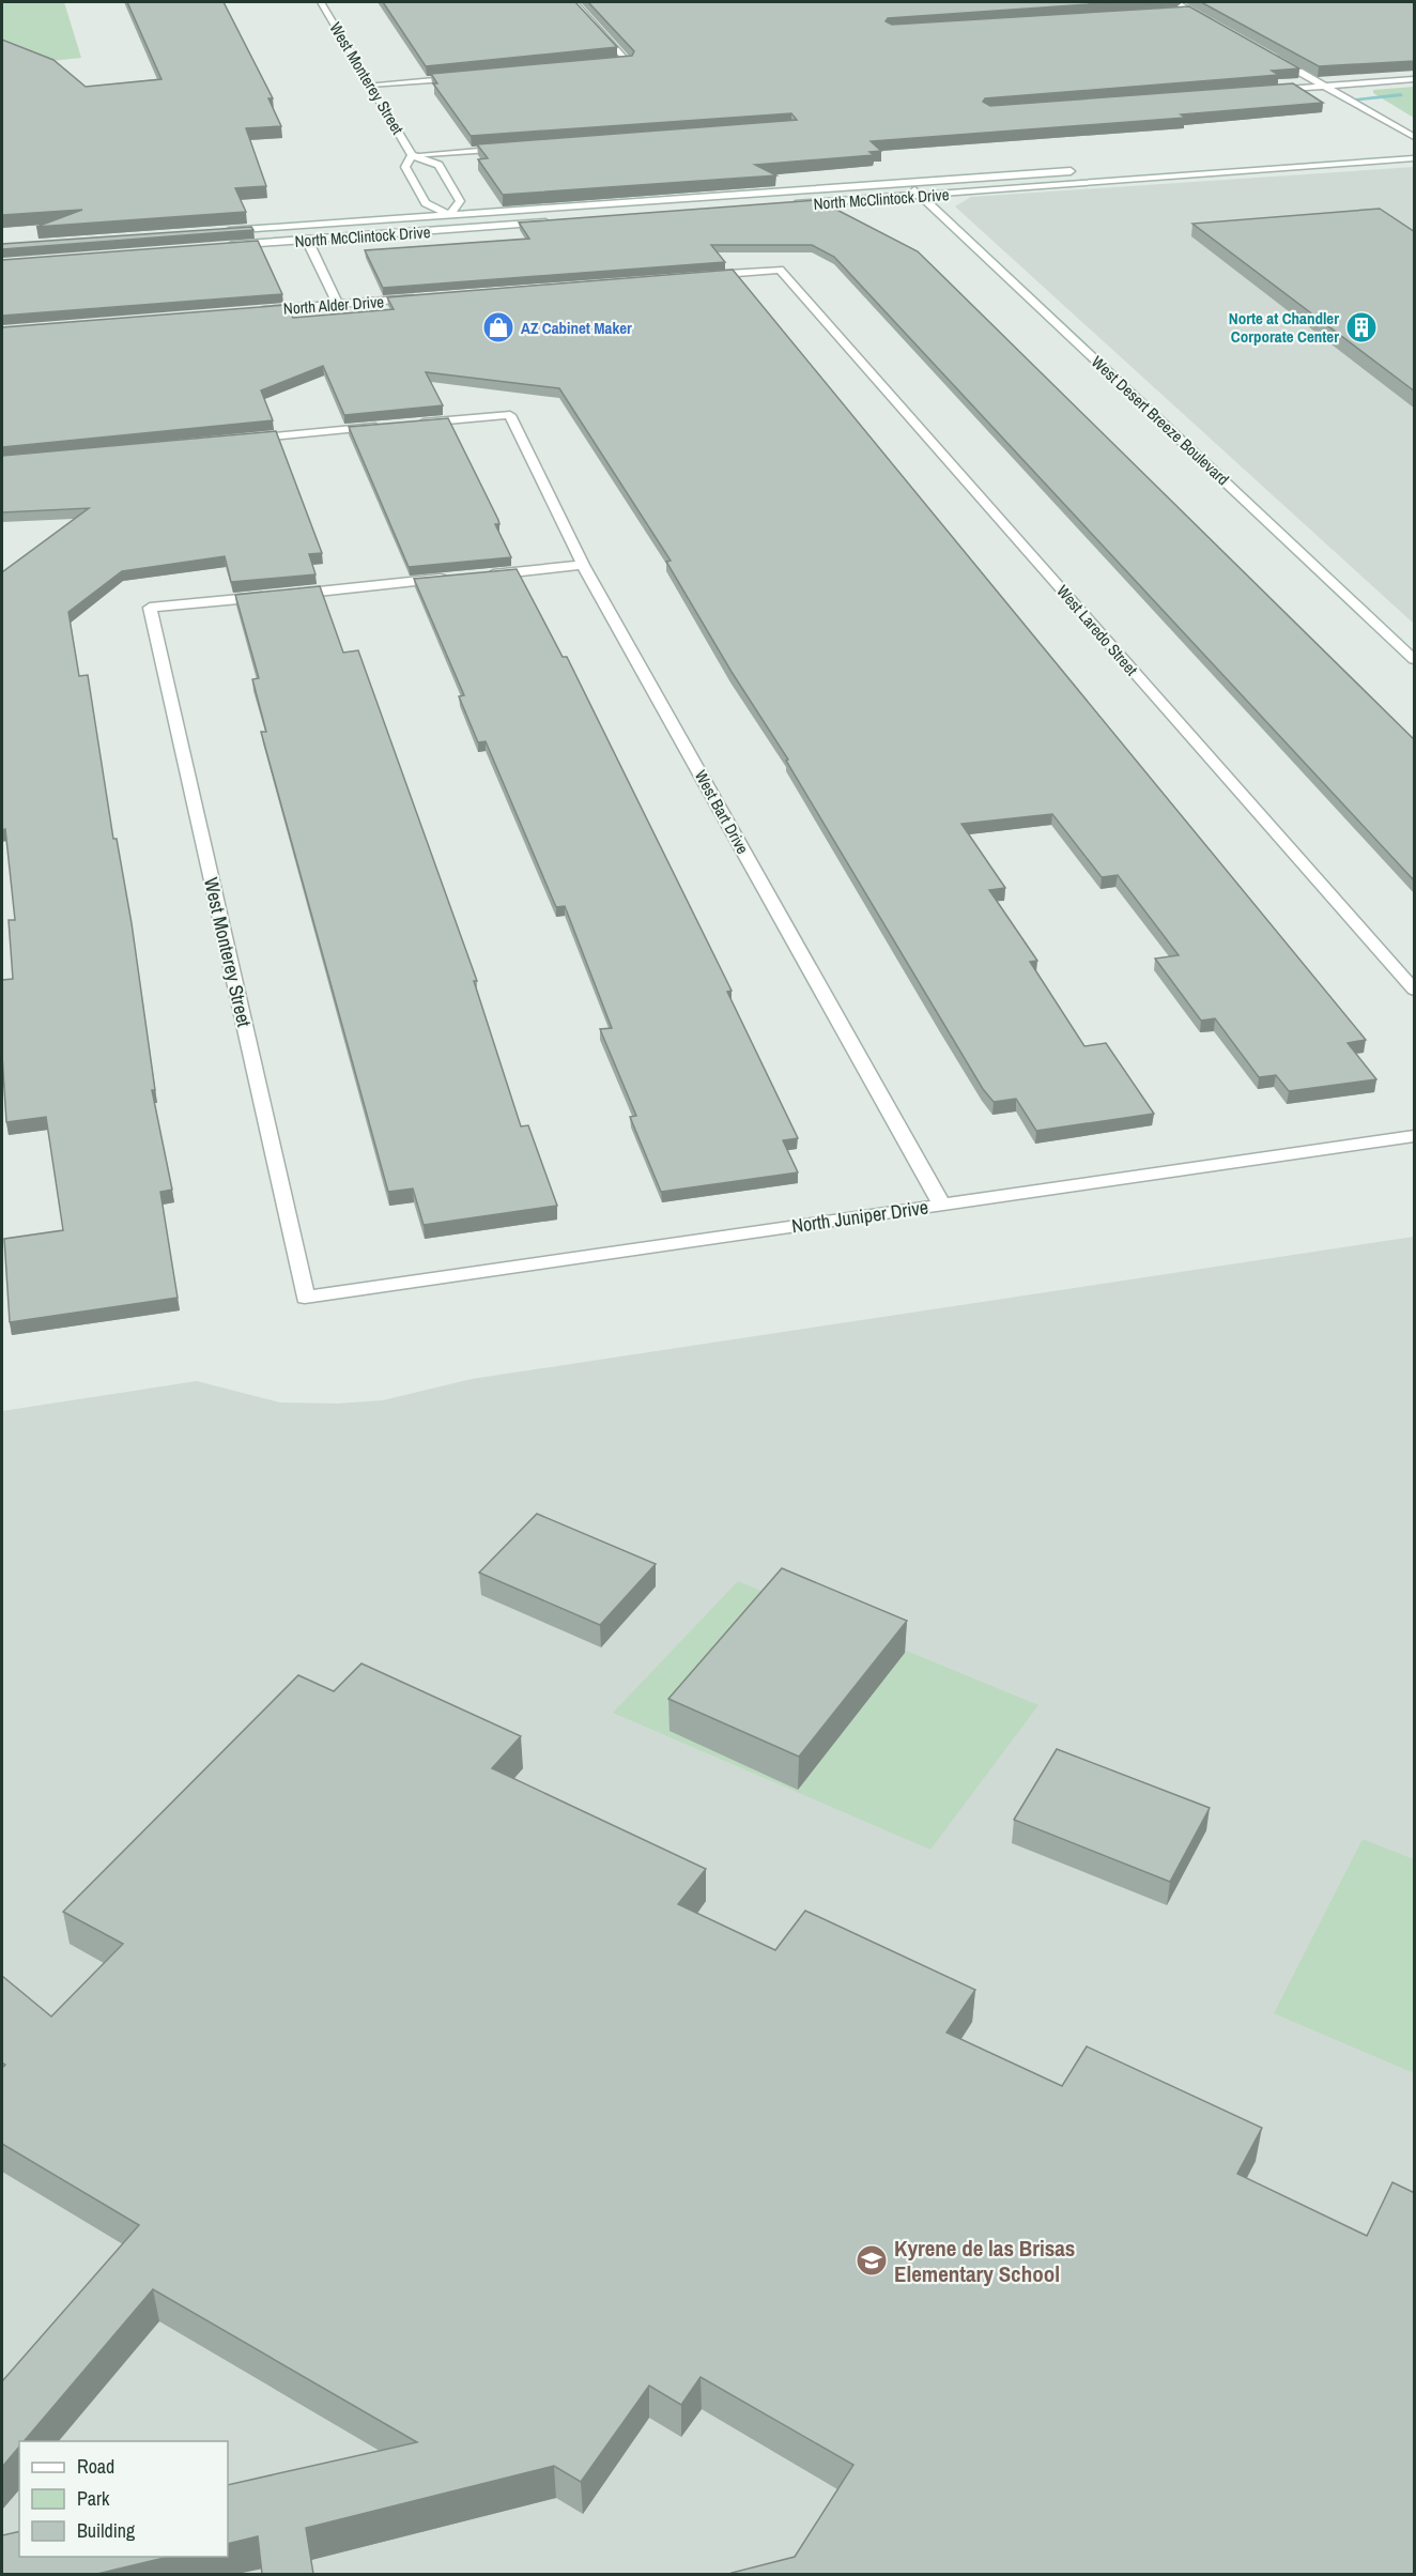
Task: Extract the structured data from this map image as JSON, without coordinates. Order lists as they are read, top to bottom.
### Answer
{
  "streets": {
    "street": [
      "West Monterey Street",
      "North McClintock Drive",
      "North Alder Drive",
      "West Desert Breeze Boulevard",
      "West Laredo Street",
      "West Bart Drive",
      "North Juniper Drive"
    ]
  },
  "crossings": [
    ["West Monterey Street", "North McClintock Drive"],
    ["West Monterey Street", "North Juniper Drive"],
    ["North McClintock Drive", "West Desert Breeze Boulevard"],
    ["West Bart Drive", "North Juniper Drive"]
  ],
  "places": {
    "shop": ["AZ Cabinet Maker"],
    "building": ["Norte at Chandler Corporate Center"],
    "school or university": ["Kyrene de las Brisas Elementary School"]
  },
  "legend": ["Road", "Park", "Building"]
}
